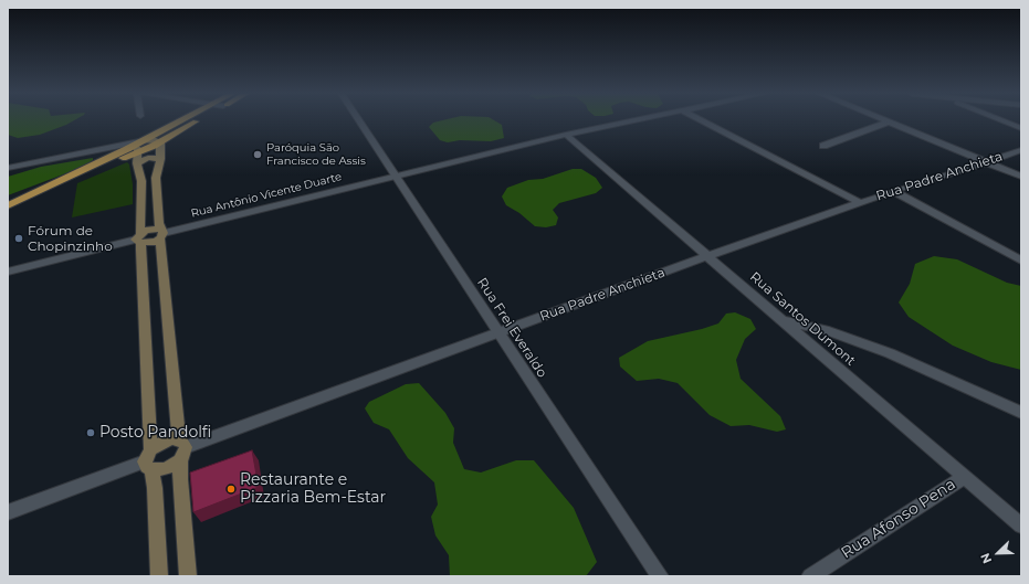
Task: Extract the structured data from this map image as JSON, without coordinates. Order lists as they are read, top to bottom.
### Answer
{
  "streets": {
    "street": [
      "Rua Padre Anchieta",
      "Rua Antônio Vicente Duarte",
      "Rua Santos Dumont",
      "Rua Frei Everaldo",
      "Rua Afonso Pena"
    ]
  },
  "crossings": [
    ["Rua Padre Anchieta", "Rua Santos Dumont"],
    ["Rua Padre Anchieta", "Rua Frei Everaldo"],
    ["Rua Antônio Vicente Duarte", "Rua Santos Dumont"],
    ["Rua Antônio Vicente Duarte", "Rua Frei Everaldo"],
    ["Rua Santos Dumont", "Rua Afonso Pena"]
  ],
  "places": [
    "Paróquia São Francisco de Assis",
    "Fórum de Chopinzinho",
    "Posto Pandolfi",
    "Restaurante e Pizzaria Bem-Estar"
  ],
  "north": "bottom left"
}
